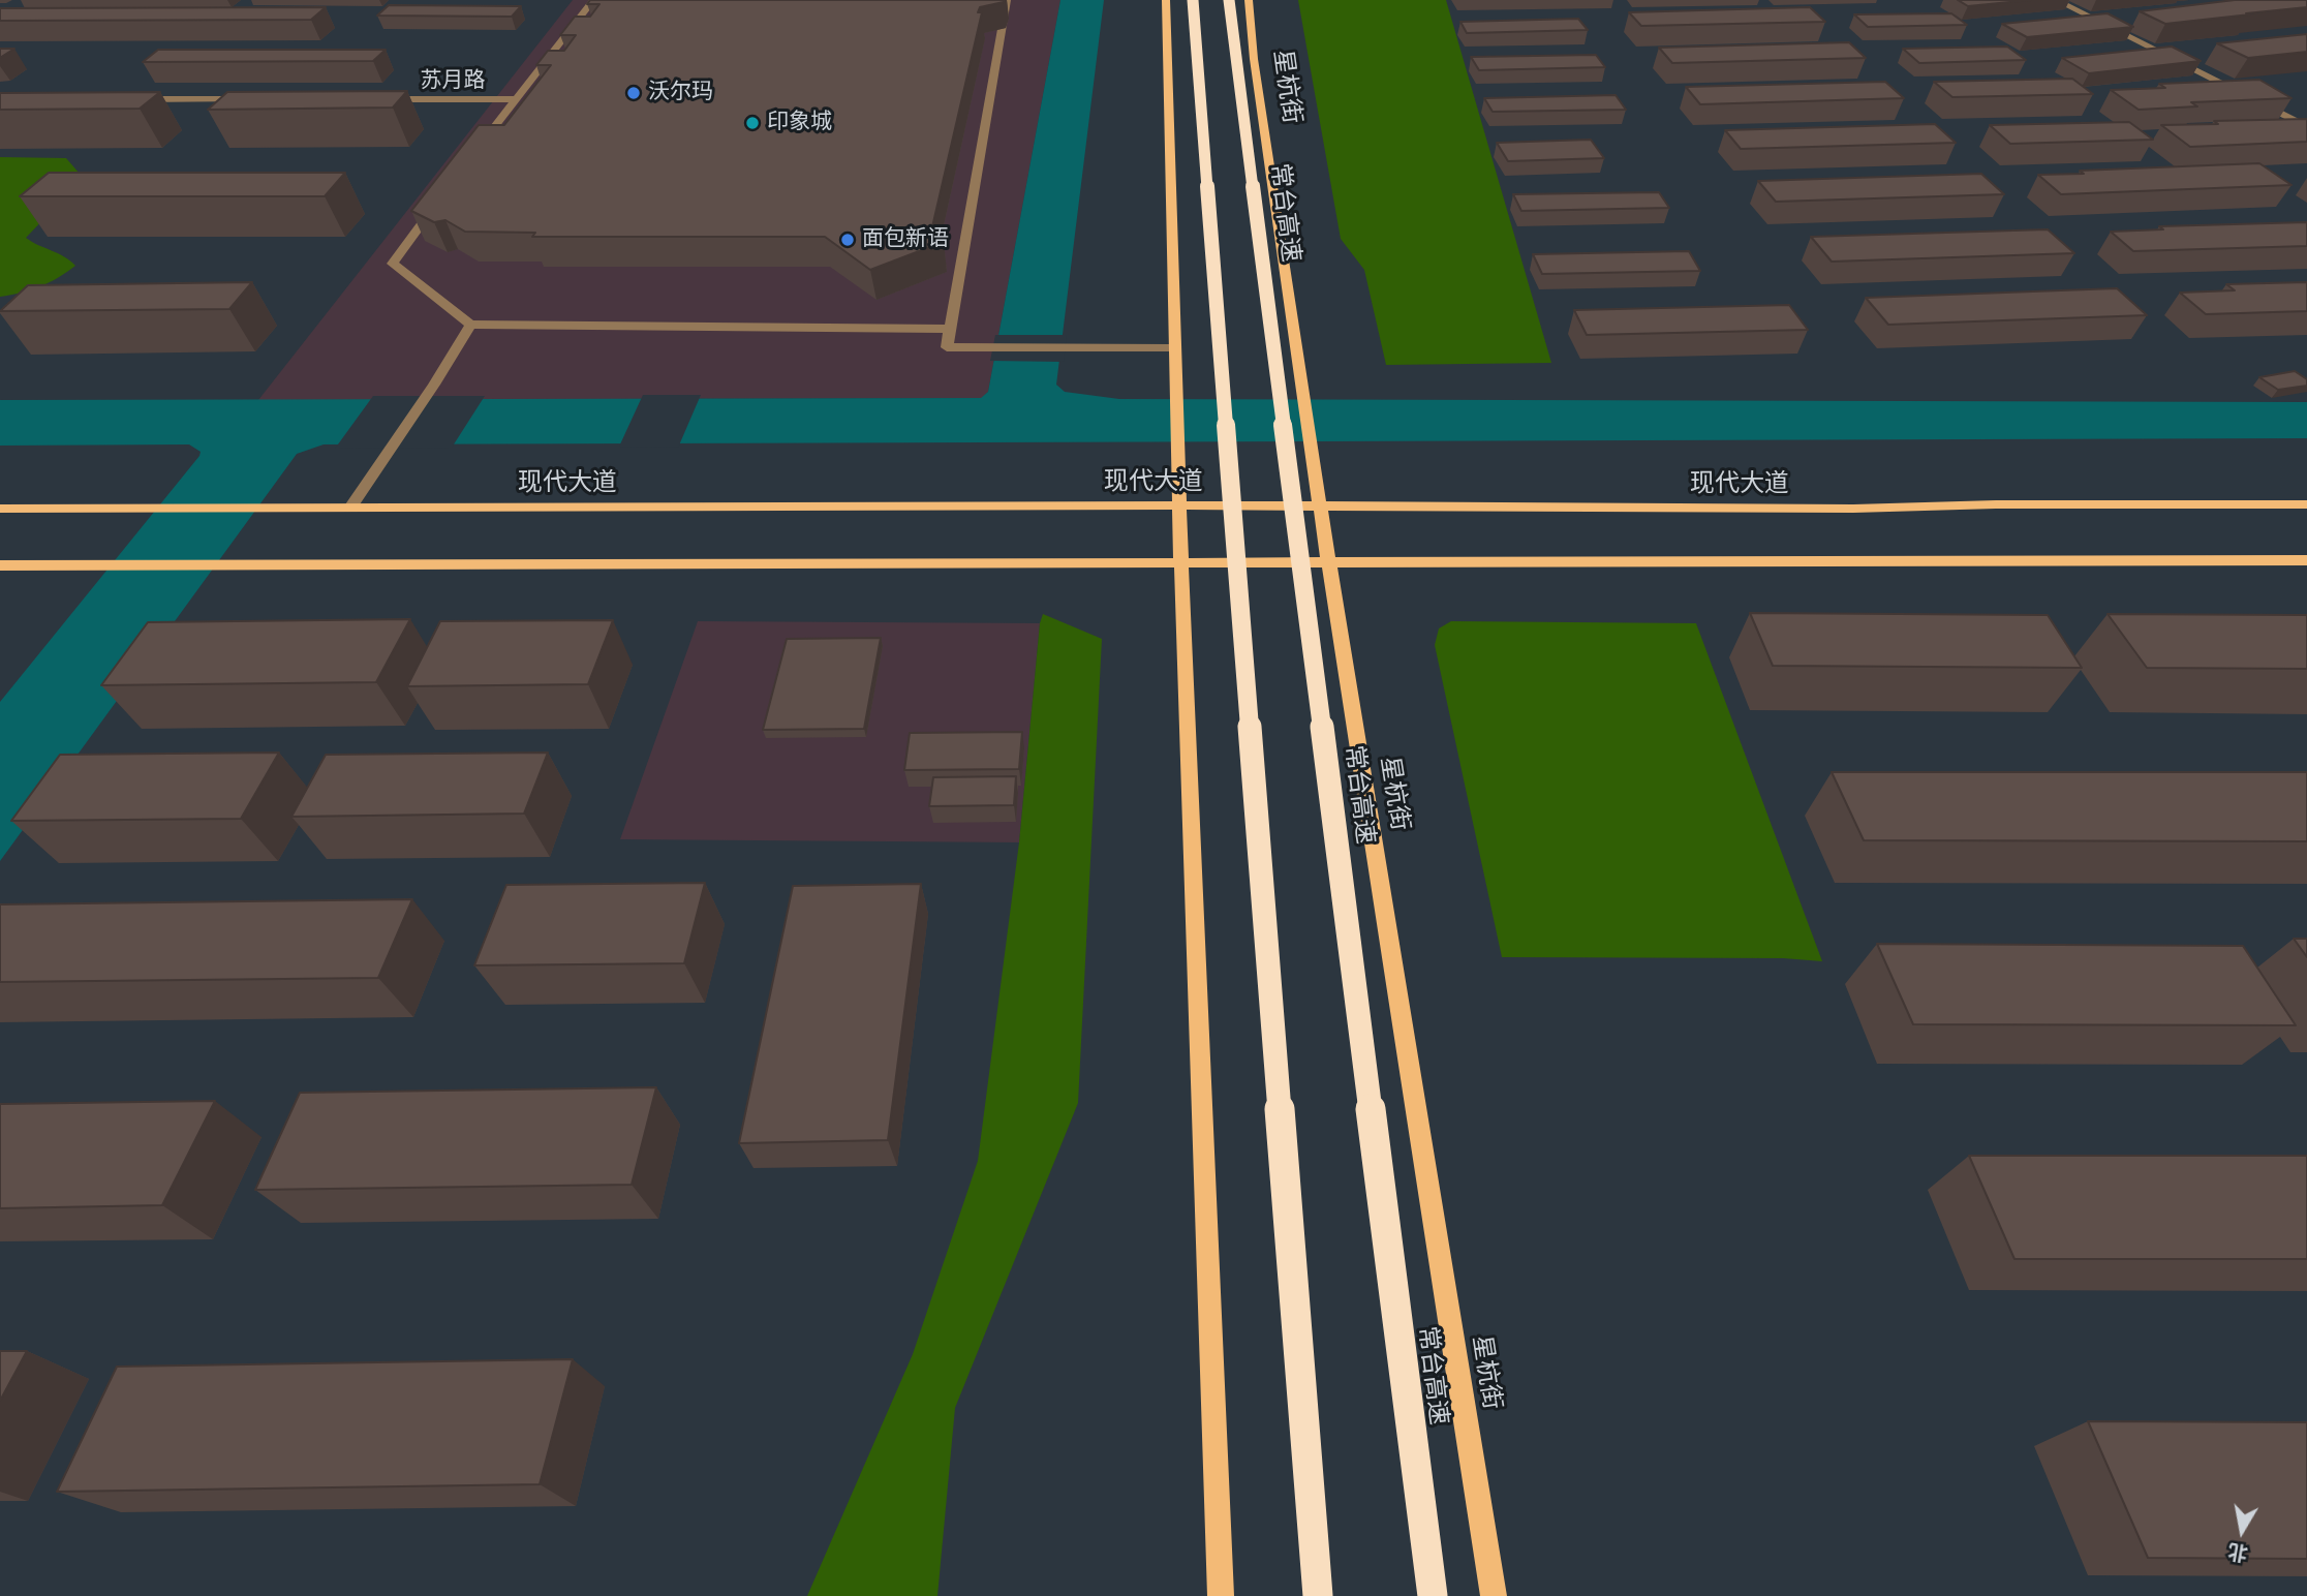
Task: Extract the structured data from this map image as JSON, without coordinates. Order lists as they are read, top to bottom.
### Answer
{
  "streets": {
    "highway": ["常台高速"],
    "main road": ["星杭街", "现代大道"],
    "street": ["苏月路"]
  },
  "crossings": [
    ["星杭街", "现代大道"]
  ],
  "places": ["沃尔玛", "印象城", "面包新语"],
  "north": "bottom"
}
